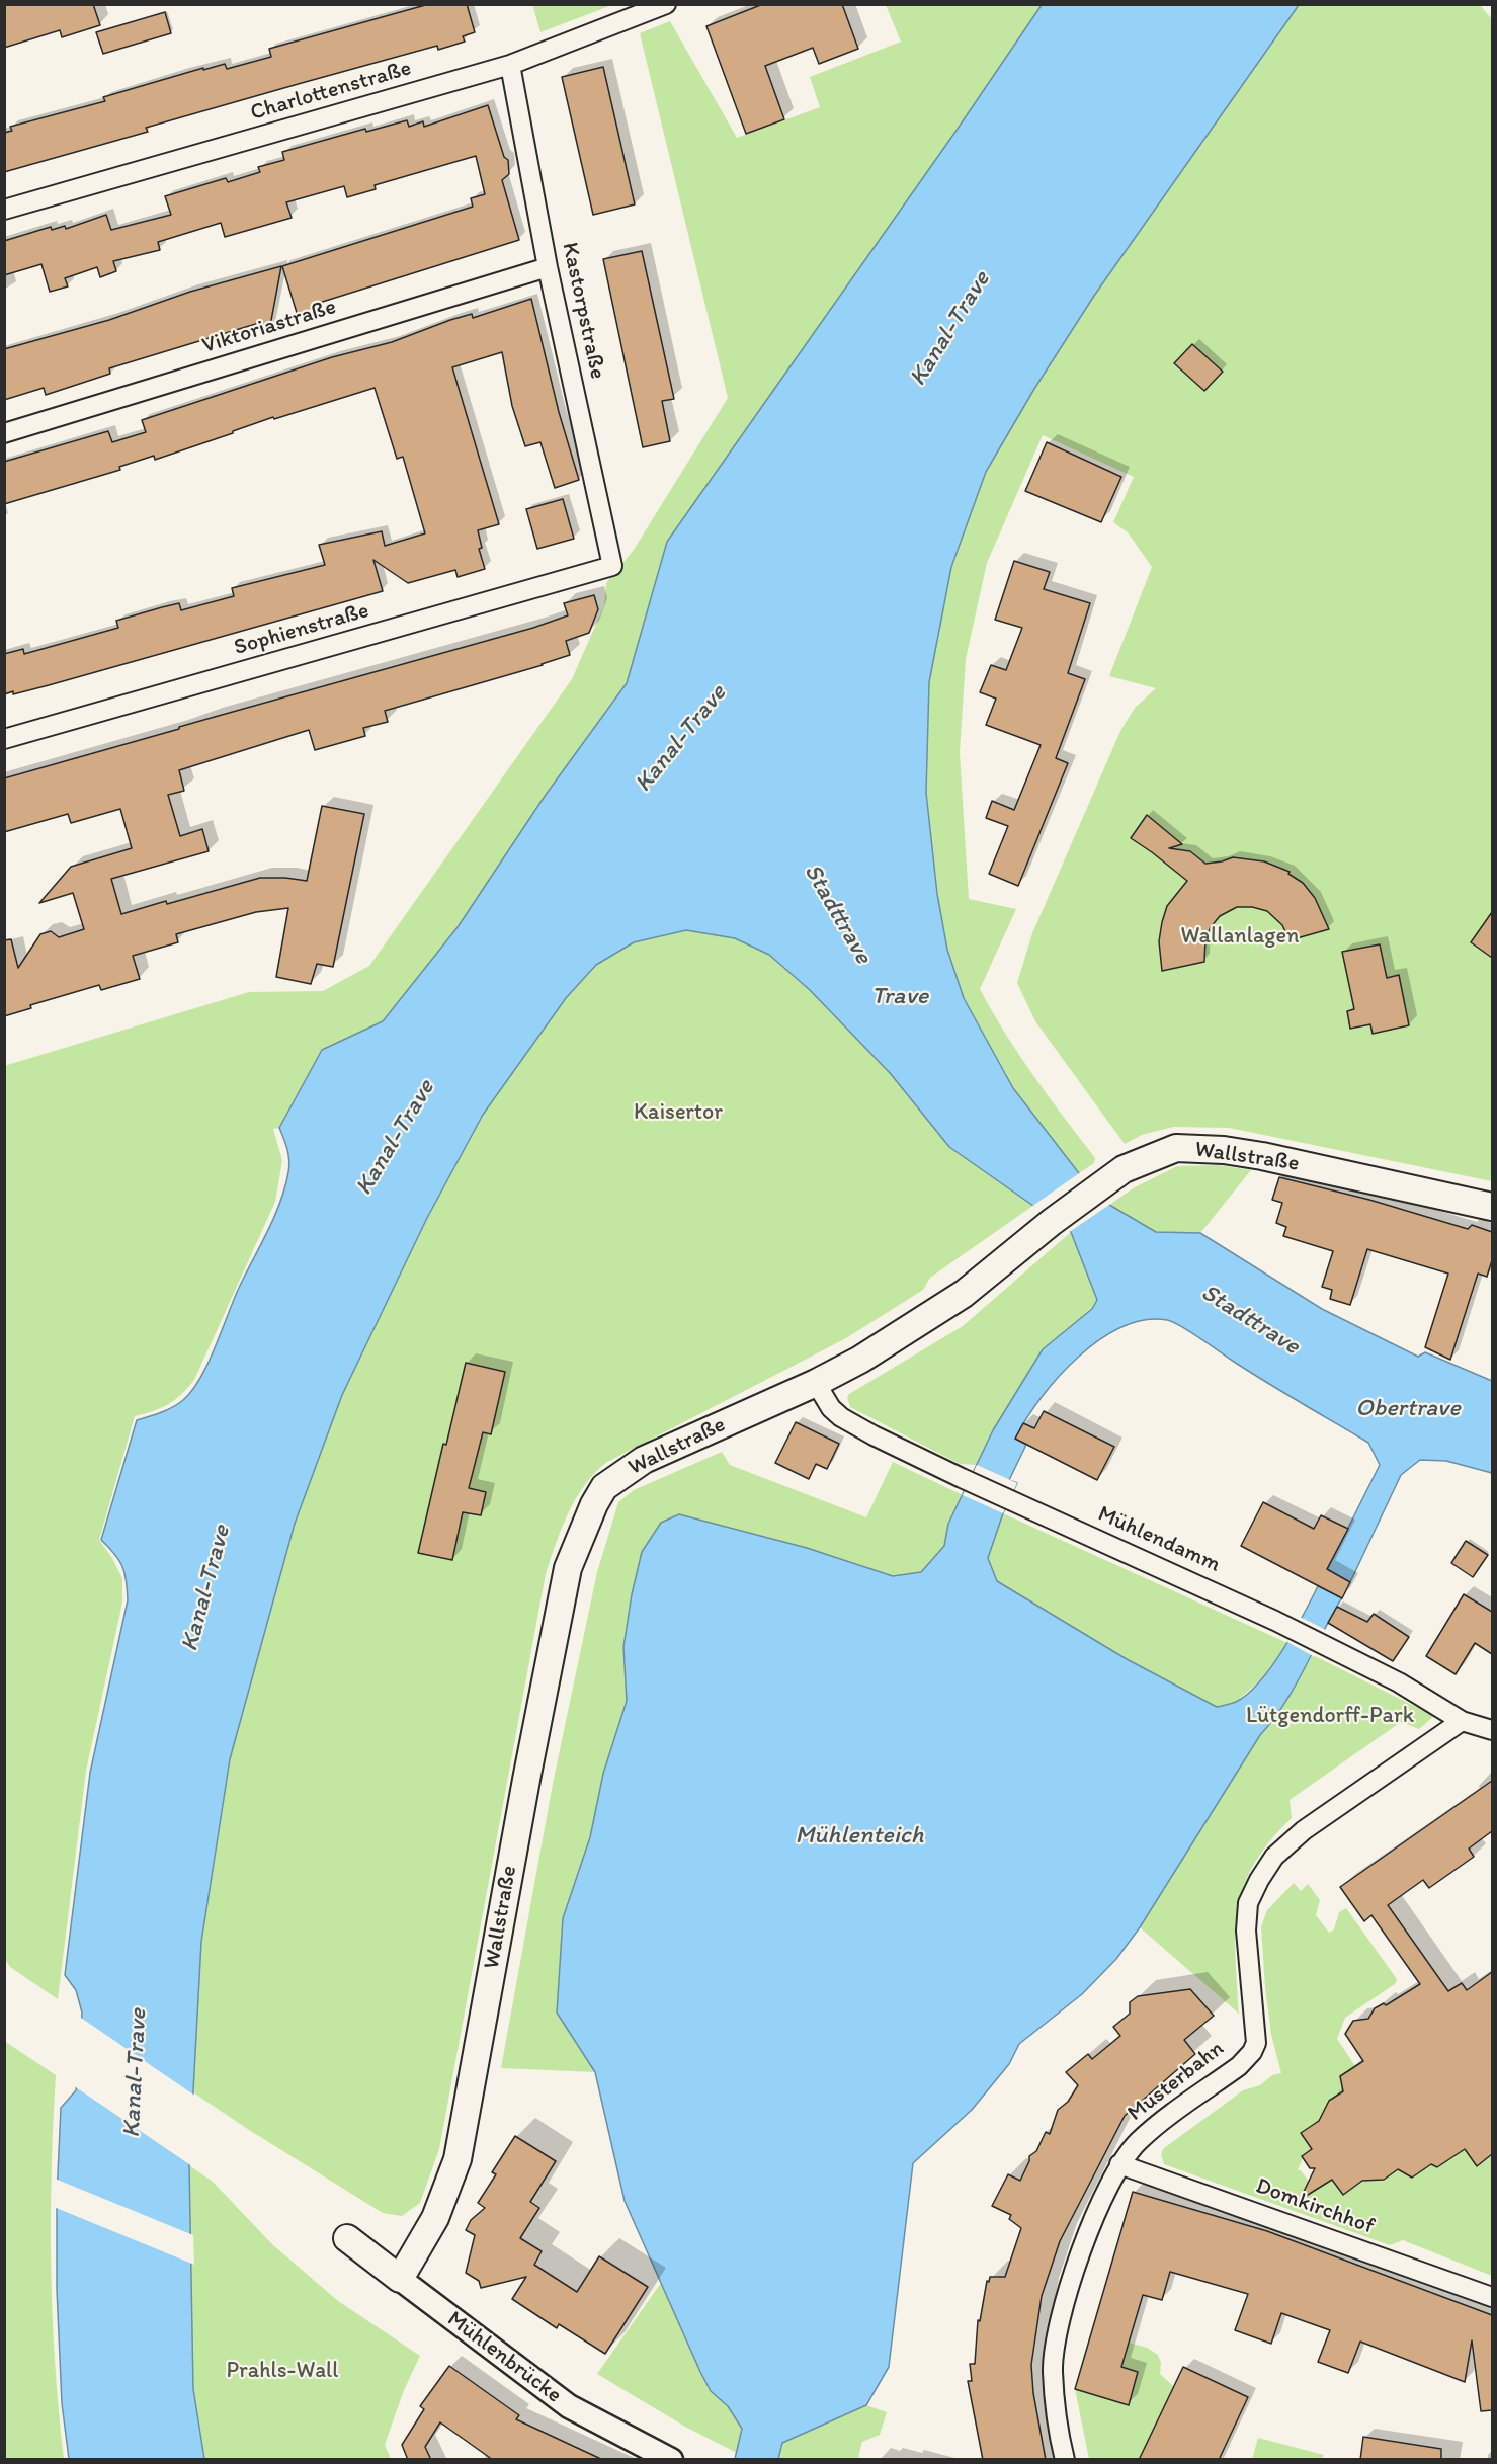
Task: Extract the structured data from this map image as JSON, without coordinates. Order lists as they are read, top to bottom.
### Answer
{
  "streets": {
    "main road": ["Wallstraße", "Mühlenbrücke"],
    "street": [
      "Charlottenstraße",
      "Kastorpstraße",
      "Viktoriastraße",
      "Sophienstraße",
      "Mühlendamm",
      "Musterbahn",
      "Domkirchhof"
    ]
  },
  "crossings": [
    ["Charlottenstraße", "Kastorpstraße"],
    ["Kastorpstraße", "Viktoriastraße"],
    ["Kastorpstraße", "Sophienstraße"],
    ["Wallstraße", "Mühlendamm"],
    ["Wallstraße", "Mühlenbrücke"],
    ["Mühlendamm", "Musterbahn"],
    ["Musterbahn", "Domkirchhof"]
  ],
  "water": [
    "Kanal-Trave",
    "Stadttrave",
    "Trave",
    "Obertrave",
    "Mühlenteich"
  ],
  "parks": [
    "Wallanlagen",
    "Kaisertor",
    "Lütgendorff-Park",
    "Prahls-Wall"
  ]
}
